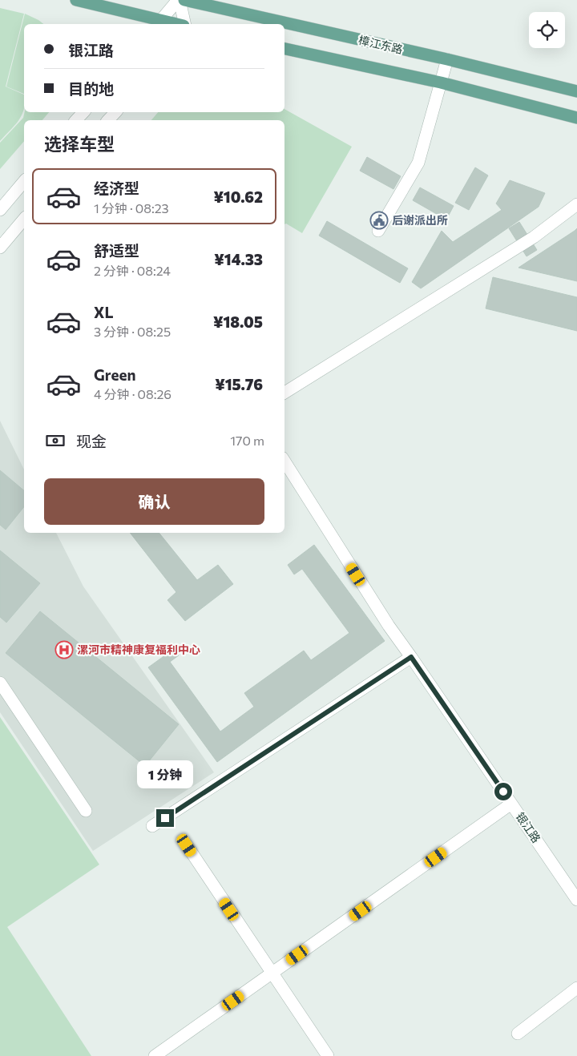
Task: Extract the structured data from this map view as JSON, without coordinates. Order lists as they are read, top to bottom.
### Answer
{
  "streets": {
    "main road": ["樟江东路"],
    "street": ["银江路"]
  },
  "places": {
    "public building": ["后谢派出所"],
    "hospital": ["漯河市精神康复福利中心"]
  },
  "page": {
    "banner": ["银江路", "目的地"],
    "heading": "选择车型",
    "list": [
      {
        "name": "经济型",
        "note": "1 分钟 · 08:23",
        "value": "¥10.62"
      },
      {
        "name": "舒适型",
        "note": "2 分钟 · 08:24",
        "value": "¥14.33"
      },
      {
        "name": "XL",
        "note": "3 分钟 · 08:25",
        "value": "¥18.05"
      },
      {
        "name": "Green",
        "note": "4 分钟 · 08:26",
        "value": "¥15.76"
      }
    ],
    "pay": ["现金", "170 m"],
    "buttons": "确认",
    "bubble": "1 分钟"
  }
}
